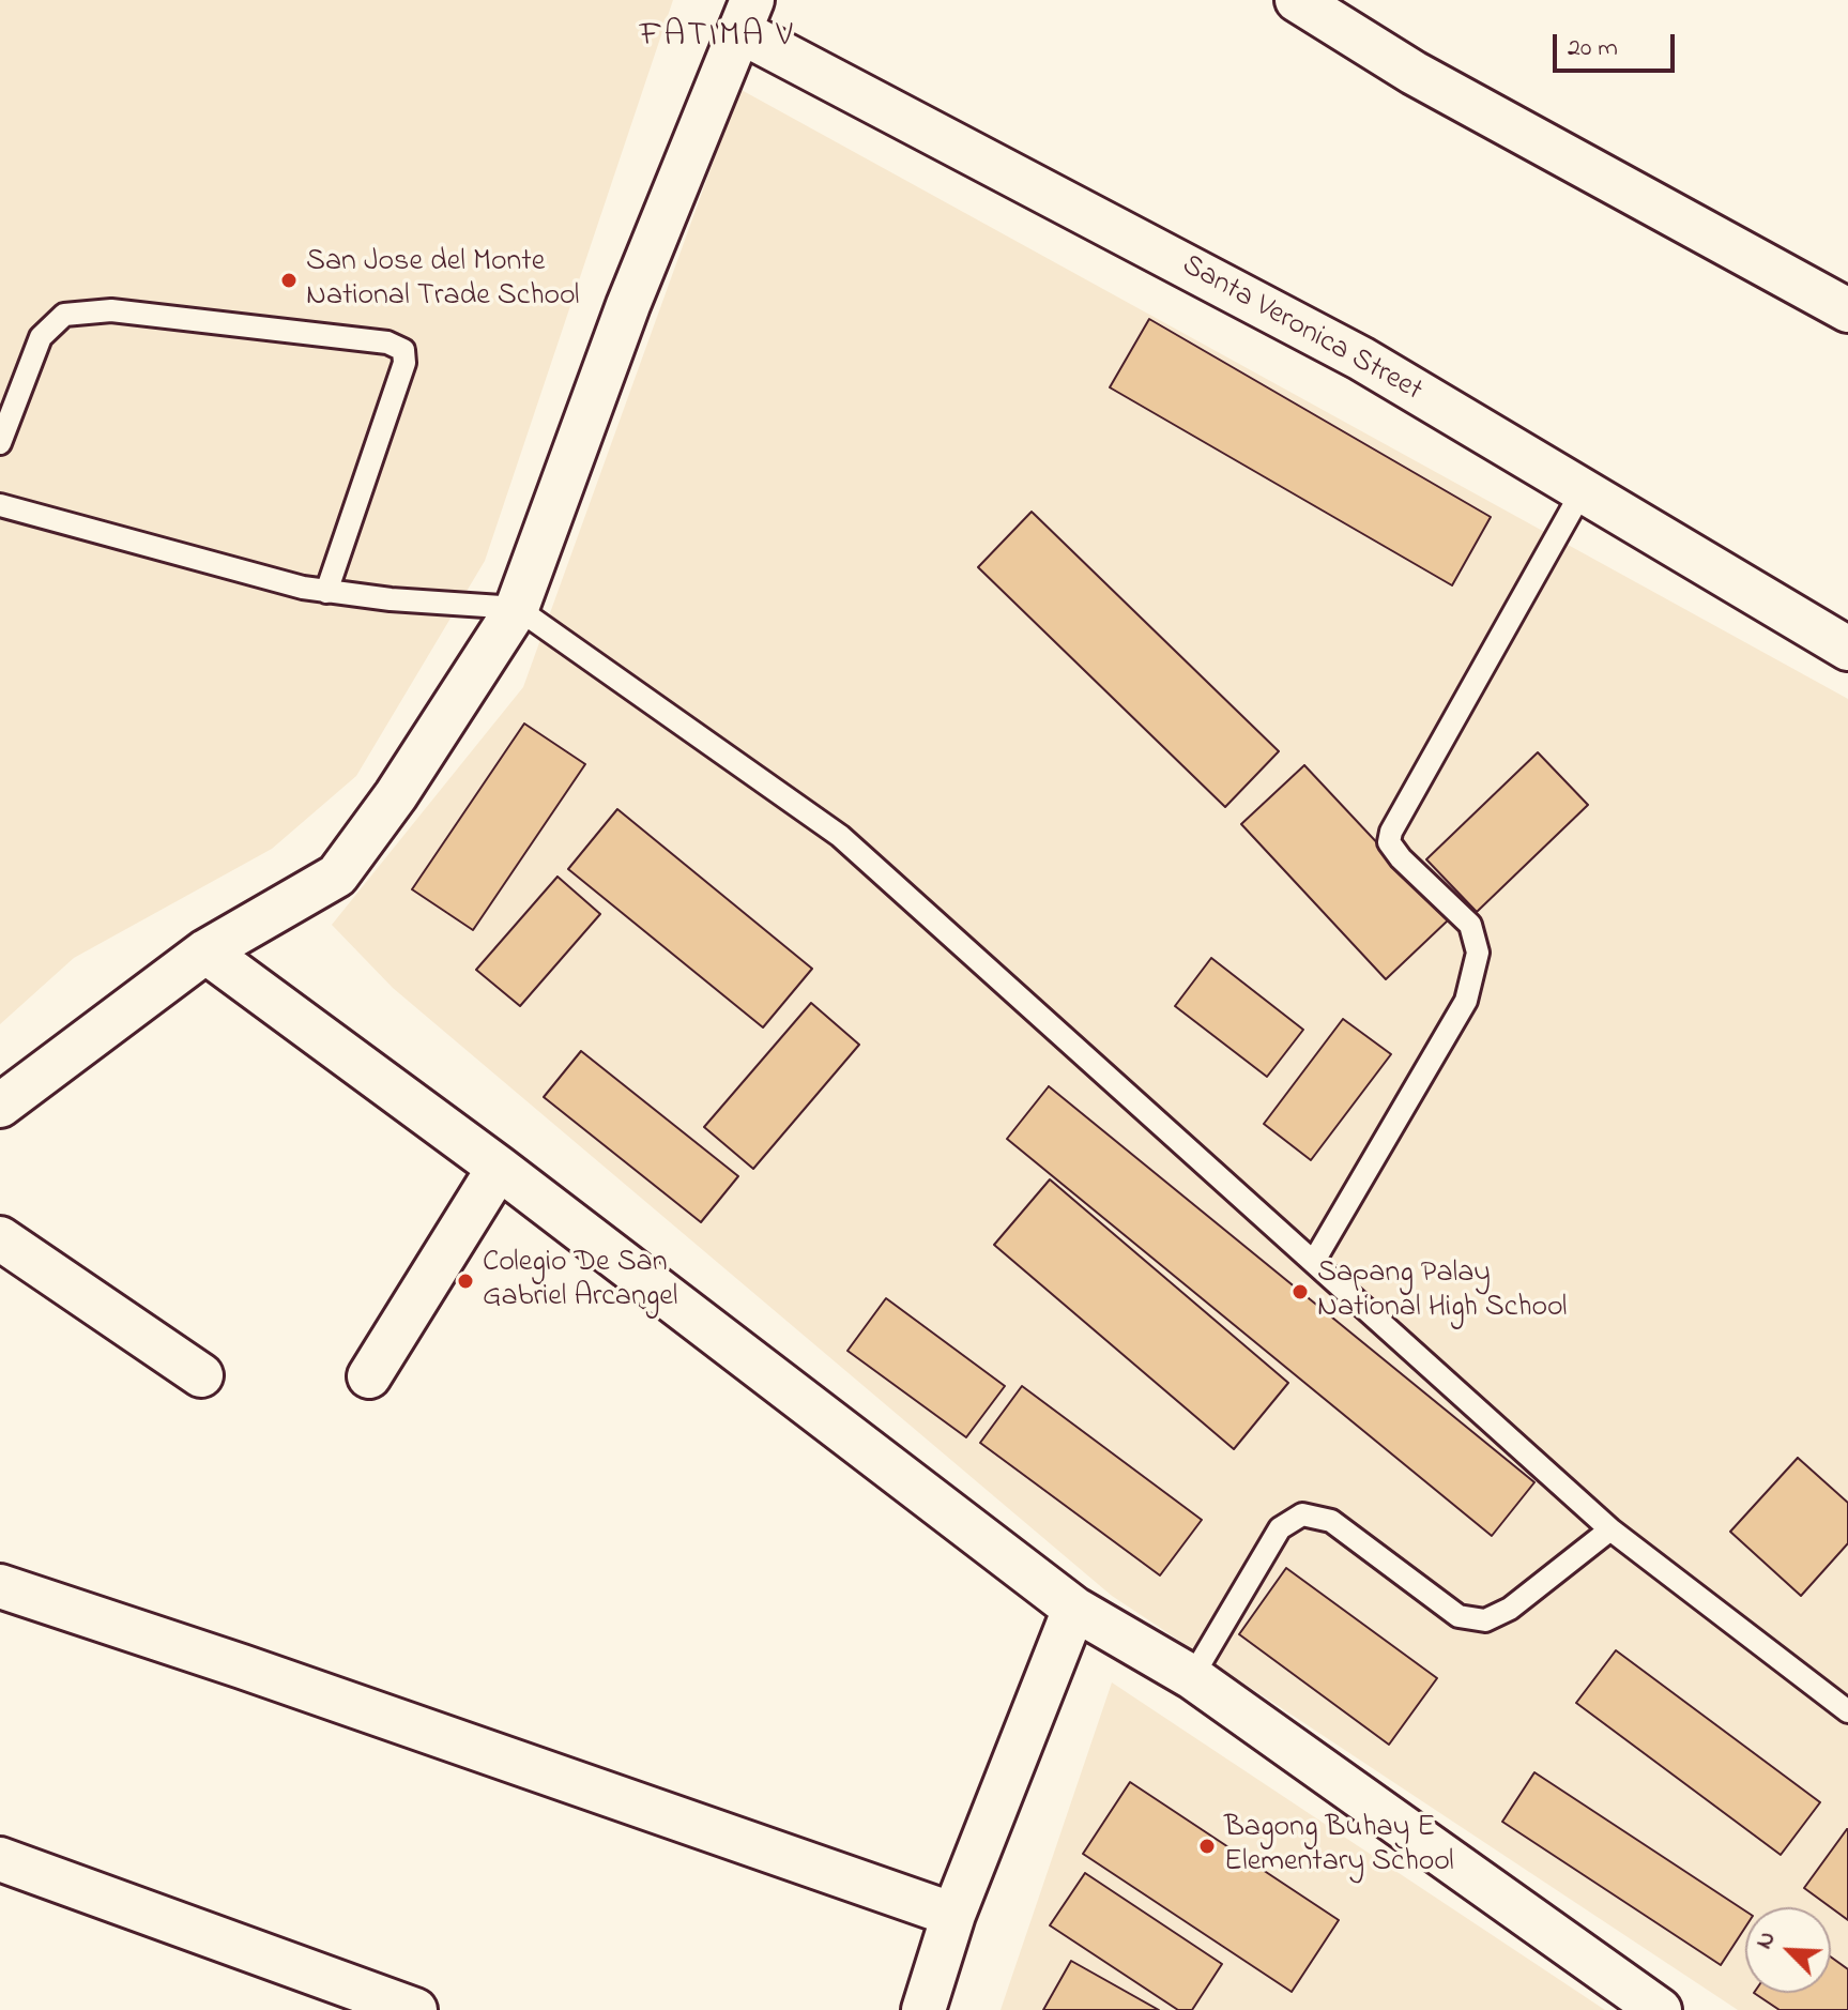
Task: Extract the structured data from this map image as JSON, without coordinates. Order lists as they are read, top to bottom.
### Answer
{
  "streets": {
    "street": ["Santa Veronica Street"]
  },
  "districts": ["FATIMA V"],
  "places": [
    "San Jose del Monte National Trade School",
    "Colegio De San Gabriel Arcangel",
    "Sapang Palay National High School",
    "Bagong Buhay E Elementary School"
  ],
  "scale_bar": "20 m",
  "north": "top left"
}
